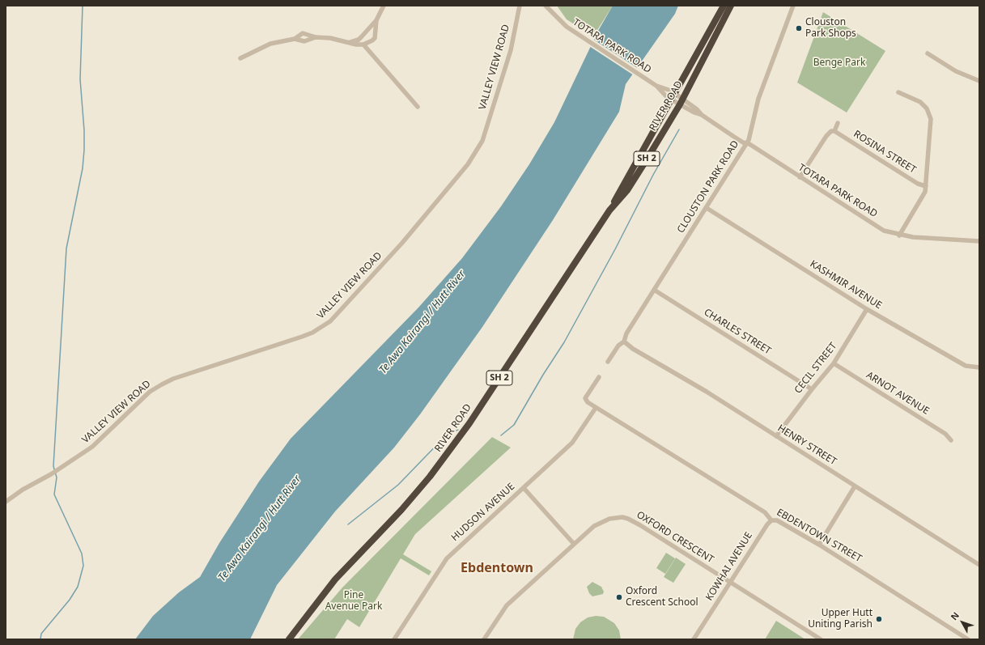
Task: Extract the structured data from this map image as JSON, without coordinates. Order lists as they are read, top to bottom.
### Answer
{
  "streets": {
    "highway": ["RIVER ROAD", "SH 2"],
    "street": [
      "TOTARA PARK ROAD",
      "VALLEY VIEW ROAD",
      "ROSINA STREET",
      "CLOUSTON PARK ROAD",
      "KASHMIR AVENUE",
      "CHARLES STREET",
      "CECIL STREET",
      "ARNOT AVENUE",
      "HENRY STREET",
      "HUDSON AVENUE",
      "EBDENTOWN STREET",
      "OXFORD CRESCENT",
      "KOWHAI AVENUE"
    ]
  },
  "crossings": [
    ["TOTARA PARK ROAD", "RIVER ROAD"],
    ["TOTARA PARK ROAD", "CLOUSTON PARK ROAD"],
    ["CLOUSTON PARK ROAD", "KASHMIR AVENUE"],
    ["CLOUSTON PARK ROAD", "CHARLES STREET"],
    ["CLOUSTON PARK ROAD", "HENRY STREET"],
    ["KASHMIR AVENUE", "CECIL STREET"],
    ["CHARLES STREET", "CECIL STREET"],
    ["CECIL STREET", "ARNOT AVENUE"],
    ["CECIL STREET", "HENRY STREET"],
    ["HUDSON AVENUE", "EBDENTOWN STREET"],
    ["EBDENTOWN STREET", "KOWHAI AVENUE"],
    ["OXFORD CRESCENT", "KOWHAI AVENUE"]
  ],
  "districts": ["Ebdentown"],
  "water": ["Te Awa Kairangi / Hutt River"],
  "parks": ["Benge Park", "Pine Avenue Park"],
  "places": ["Clouston Park Shops", "Oxford Crescent School", "Upper Hutt Uniting Parish"],
  "north": "top left"
}
